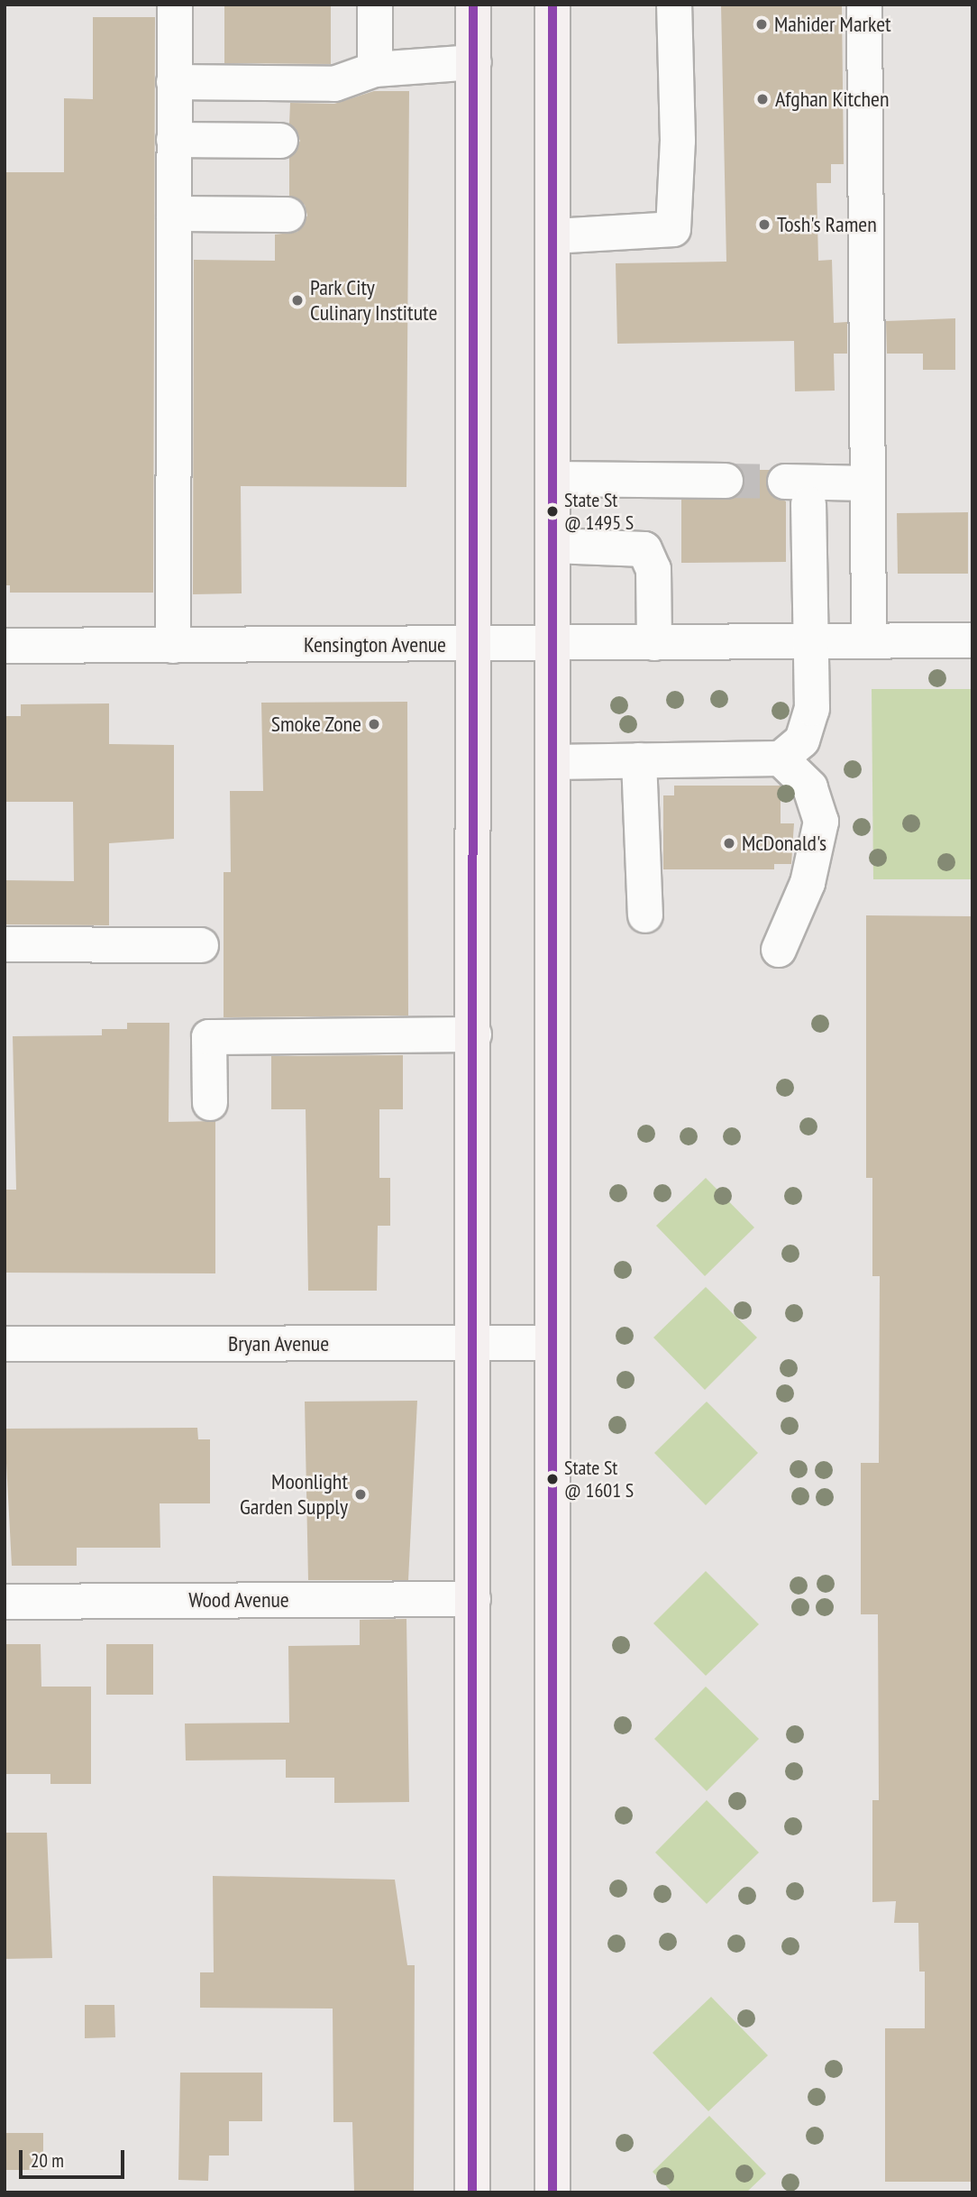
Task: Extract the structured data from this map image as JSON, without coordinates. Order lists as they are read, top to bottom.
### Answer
{
  "streets": {
    "street": ["Kensington Avenue", "Bryan Avenue", "Wood Avenue"]
  },
  "places": [
    "Mahider Market",
    "Afghan Kitchen",
    "Tosh's Ramen",
    "Park City Culinary Institute",
    "State St @ 1495 S",
    "Smoke Zone",
    "McDonald's",
    "State St @ 1601 S",
    "Moonlight Garden Supply"
  ],
  "scale_bar": "20 m"
}
